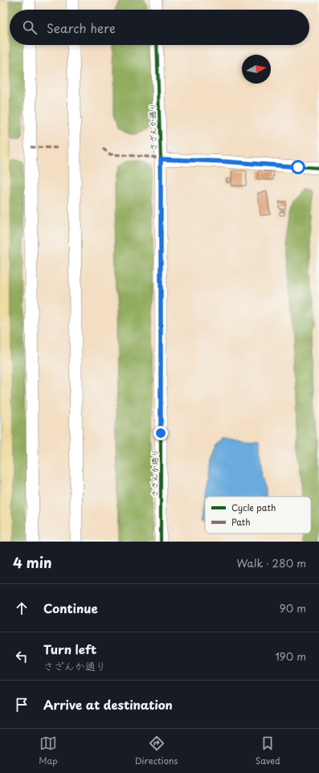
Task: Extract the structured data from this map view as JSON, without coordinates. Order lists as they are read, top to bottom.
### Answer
{
  "streets": {
    "street": ["さざんか通り"]
  },
  "legend": ["Cycle path", "Path"],
  "north": "right",
  "page": {
    "search": "Search here",
    "heading": ["4 min", "Walk · 280 m"],
    "list": [
      ["Continue", "90 m"],
      ["Turn left", "さざんか通り", "190 m"],
      "Arrive at destination"
    ],
    "nav": ["Map", "Directions", "Saved"]
  }
}
